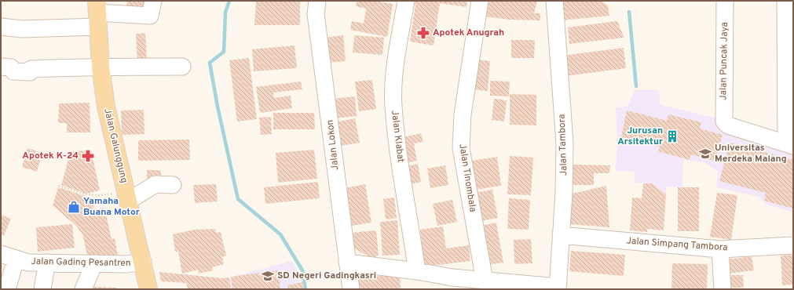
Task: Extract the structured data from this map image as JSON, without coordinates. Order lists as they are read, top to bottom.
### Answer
{
  "streets": {
    "main road": ["Jalan Galunggung"],
    "street": [
      "Jalan Puncak Jaya",
      "Jalan Klabat",
      "Jalan Lokon",
      "Jalan Tambora",
      "Jalan Tinombala",
      "Jalan Simpang Tambora",
      "Jalan Gading Pesantren"
    ]
  },
  "crossings": [
    ["Jalan Tambora", "Jalan Simpang Tambora"],
    ["Jalan Galunggung", "Jalan Gading Pesantren"]
  ],
  "places": {
    "pharmacy": ["Apotek Anugrah", "Apotek K-24"],
    "building": ["Jurusan Arsitektur"],
    "school or university": ["Universitas Merdeka Malang", "SD Negeri Gadingkasri"],
    "shop": ["Yamaha Buana Motor"]
  }
}
